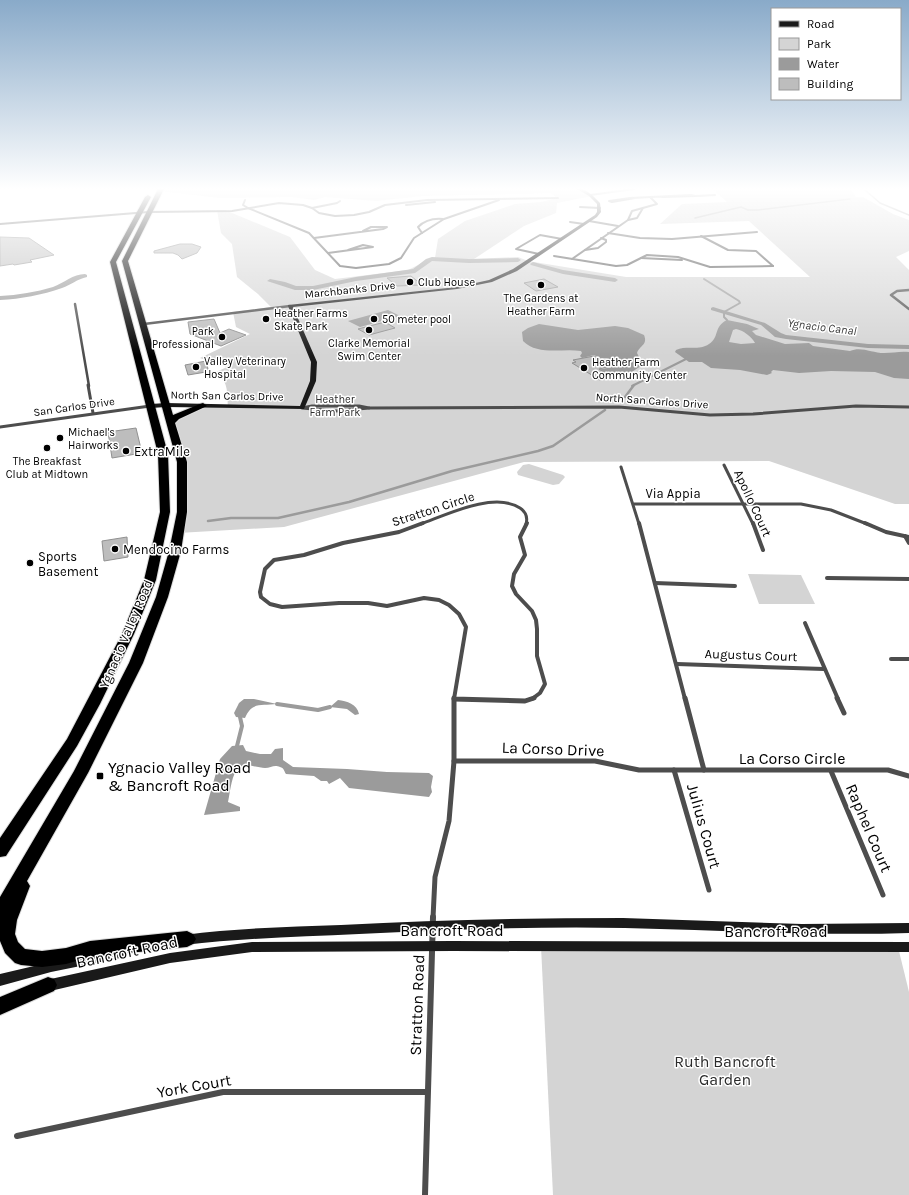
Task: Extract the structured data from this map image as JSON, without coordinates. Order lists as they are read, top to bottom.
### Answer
{
  "streets": {
    "highway": ["Ygnacio Valley Road"],
    "street": [
      "Marchbanks Drive",
      "North San Carlos Drive",
      "San Carlos Drive",
      "Via Appia",
      "Apollo Court",
      "Stratton Circle",
      "Augustus Court",
      "La Corso Drive",
      "La Corso Circle",
      "Julius Court",
      "Raphel Court",
      "Bancroft Road",
      "Stratton Road",
      "York Court"
    ]
  },
  "crossings": [
    ["Marchbanks Drive", "Ygnacio Valley Road"],
    ["North San Carlos Drive", "San Carlos Drive"],
    ["North San Carlos Drive", "Ygnacio Valley Road"],
    ["San Carlos Drive", "Ygnacio Valley Road"],
    ["Via Appia", "Apollo Court"],
    ["Via Appia", "Augustus Court"],
    ["Via Appia", "La Corso Circle"],
    ["Stratton Circle", "Stratton Road"],
    ["La Corso Drive", "La Corso Circle"],
    ["La Corso Drive", "Julius Court"],
    ["La Corso Drive", "Stratton Road"],
    ["La Corso Circle", "Julius Court"],
    ["La Corso Circle", "Raphel Court"],
    ["Bancroft Road", "Stratton Road"],
    ["Stratton Road", "York Court"]
  ],
  "water": ["Ygnacio Canal"],
  "parks": ["Heather Farm Park", "Ruth Bancroft Garden"],
  "places": {
    "other": [
      "Club House",
      "The Gardens at Heather Farm",
      "Heather Farms Skate Park",
      "50 meter pool",
      "Clarke Memorial Swim Center",
      "Park Professional",
      "Valley Veterinary Hospital",
      "Heather Farm Community Center",
      "Michael's Hairworks",
      "The Breakfast Club at Midtown",
      "ExtraMile",
      "Mendocino Farms",
      "Sports Basement"
    ],
    "transit": ["Ygnacio Valley Road & Bancroft Road"]
  },
  "legend": [
    "Road",
    "Park",
    "Water",
    "Building"
  ]
}
